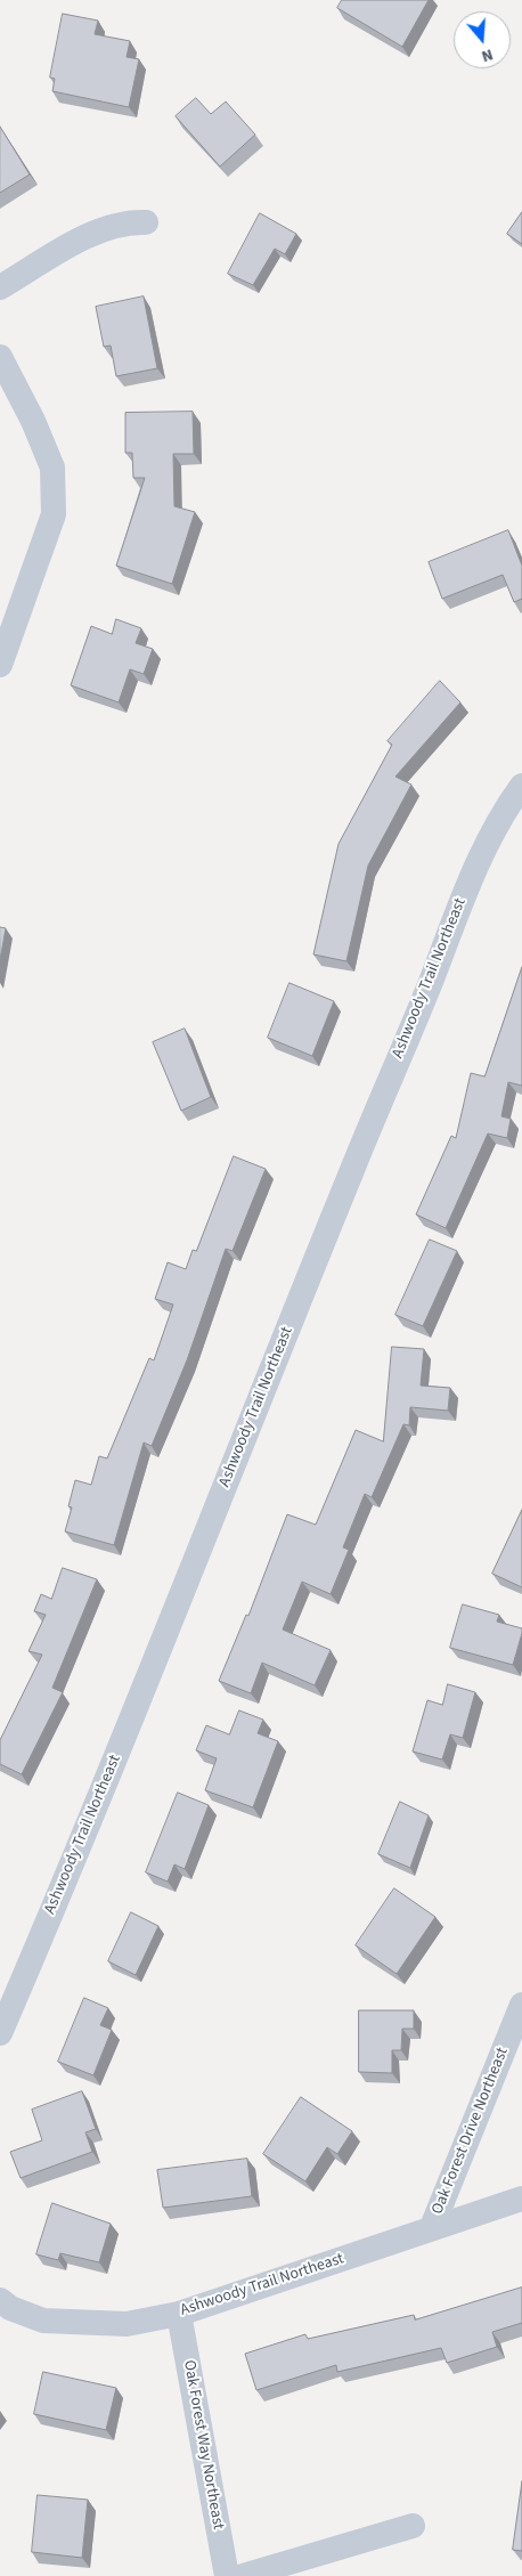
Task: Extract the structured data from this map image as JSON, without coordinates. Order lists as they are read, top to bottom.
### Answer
{
  "streets": {
    "street": ["Ashwoody Trail Northeast", "Oak Forest Drive Northeast", "Oak Forest Way Northeast"]
  },
  "crossings": [
    ["Ashwoody Trail Northeast", "Oak Forest Drive Northeast"],
    ["Ashwoody Trail Northeast", "Oak Forest Way Northeast"]
  ],
  "north": "bottom"
}
